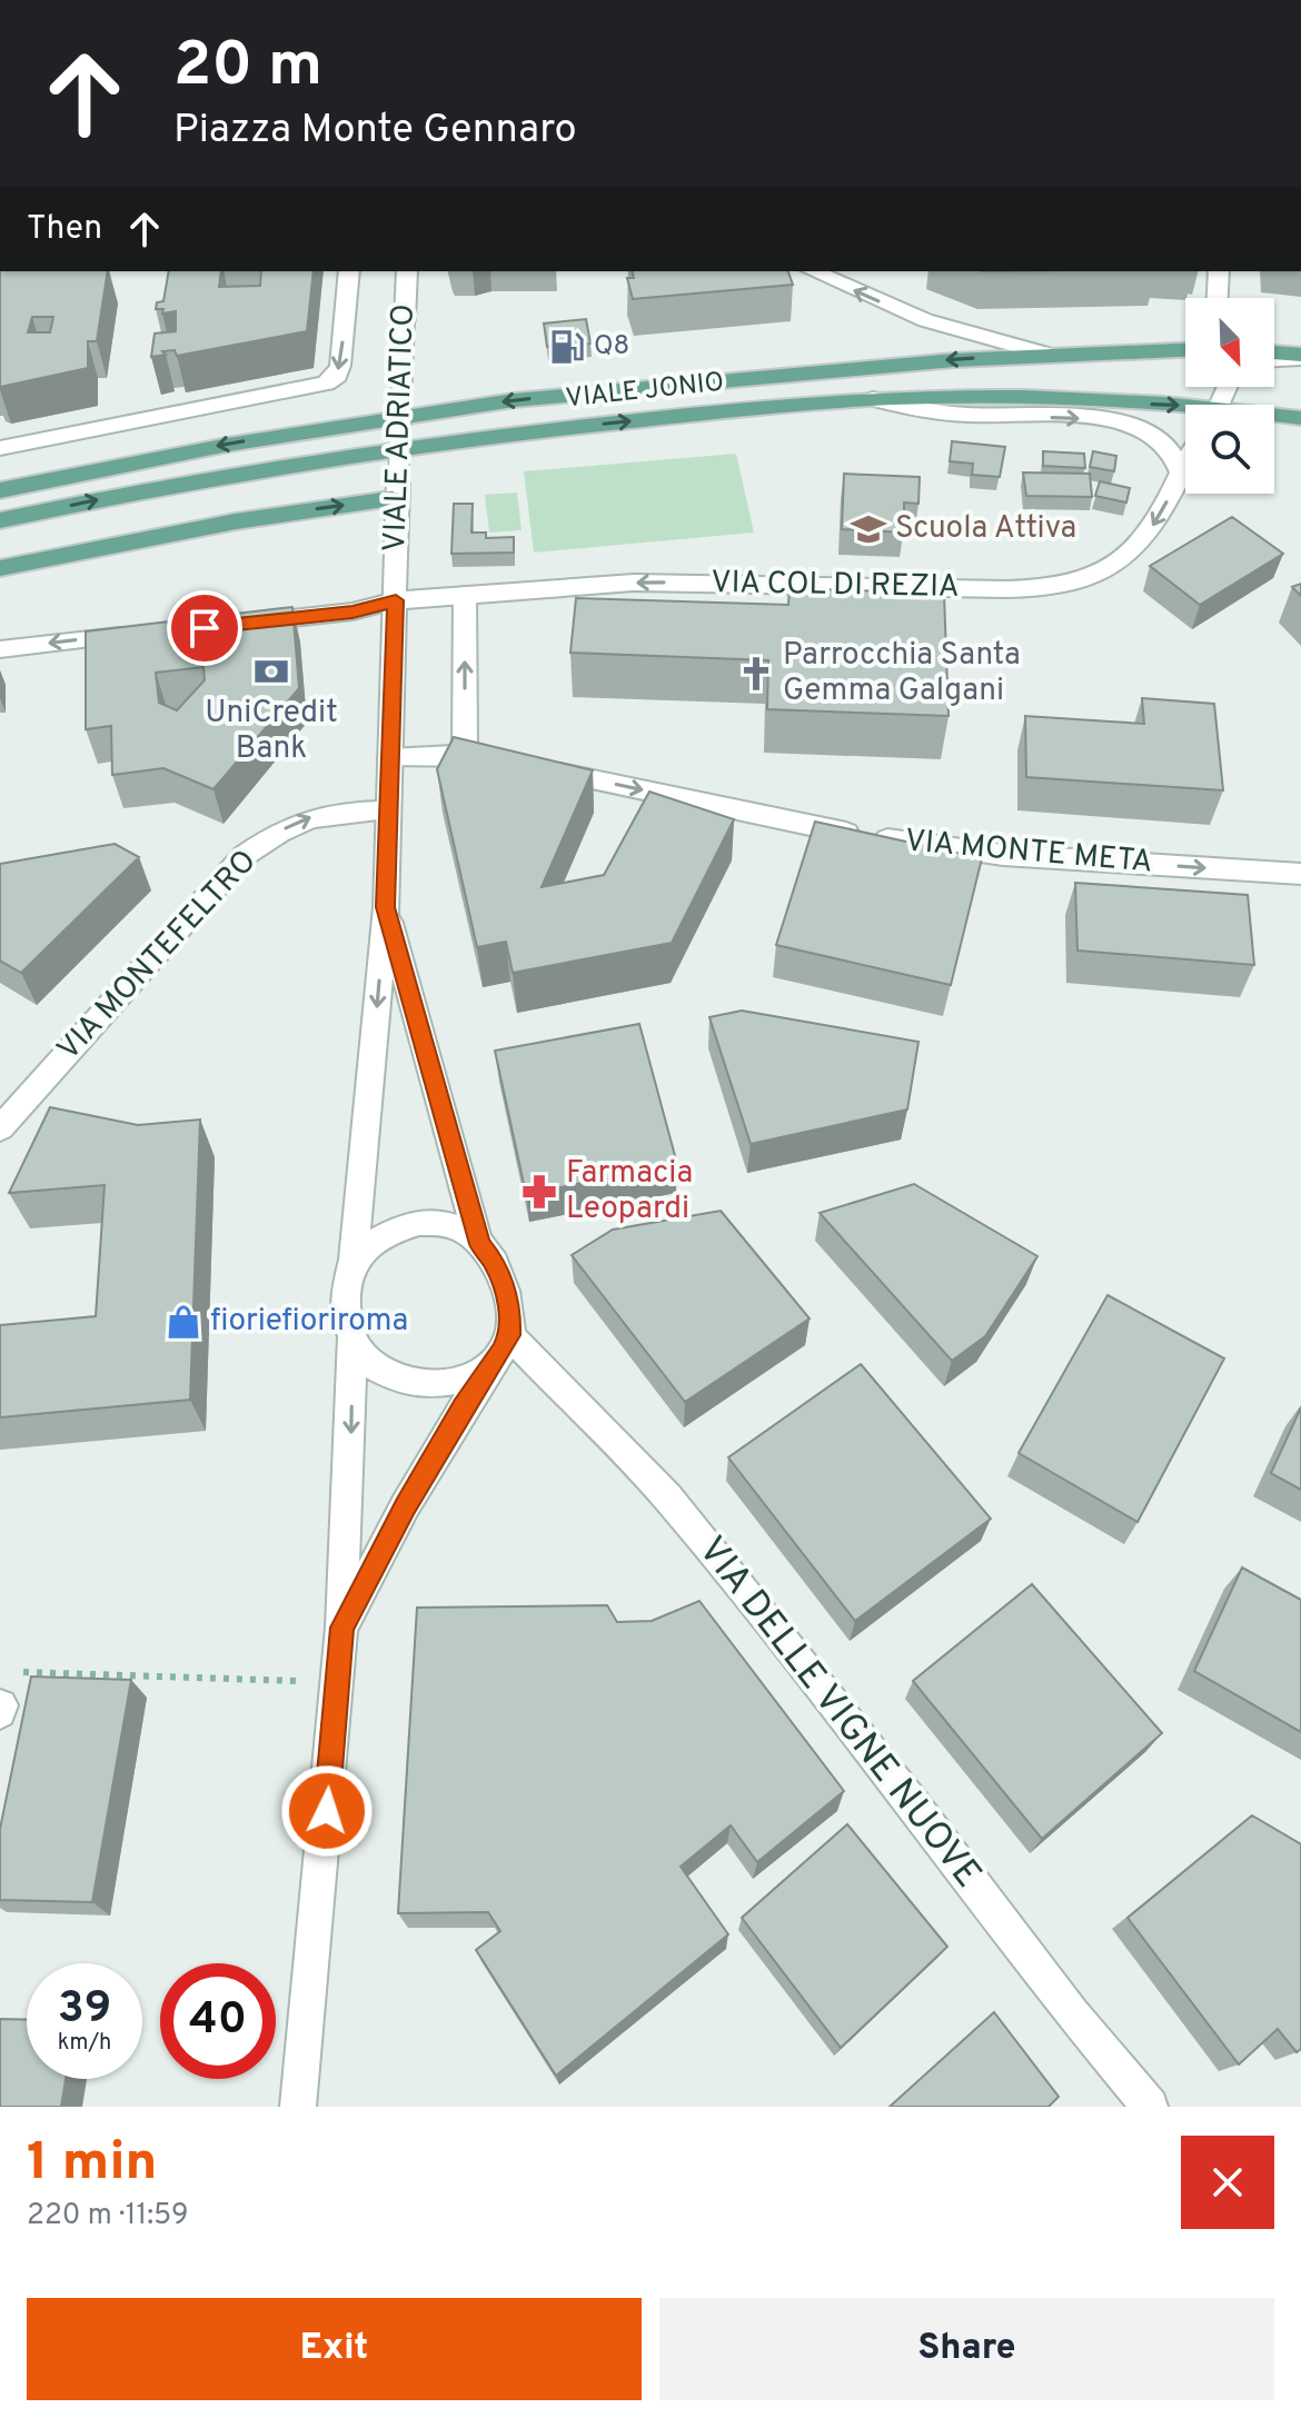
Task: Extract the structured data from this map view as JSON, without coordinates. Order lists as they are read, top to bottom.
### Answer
{
  "streets": {
    "main road": ["VIALE JONIO"],
    "street": [
      "VIALE ADRIATICO",
      "VIA COL DI REZIA",
      "VIA MONTE META",
      "VIA MONTEFELTRO",
      "VIA DELLE VIGNE NUOVE"
    ]
  },
  "crossings": [
    ["VIALE ADRIATICO", "VIA COL DI REZIA"],
    ["VIALE ADRIATICO", "VIA MONTE META"],
    ["VIALE ADRIATICO", "VIA MONTEFELTRO"]
  ],
  "one_way": ["VIA COL DI REZIA", "VIA MONTE META", "VIA MONTEFELTRO"],
  "places": {
    "fuel station": ["Q8"],
    "school or university": ["Scuola Attiva"],
    "bank": ["UniCredit Bank"],
    "church": ["Parrocchia Santa Gemma Galgani"],
    "pharmacy": ["Farmacia Leopardi"],
    "shop": ["fioriefioriroma"]
  },
  "north": "bottom right",
  "page": {
    "turn": ["20 m", "Piazza Monte Gennaro"],
    "then": "Then",
    "speed": "39 km/h",
    "limit": "40",
    "heading": ["1 min", "220 m · 11:59"],
    "buttons": ["Exit", "Share"]
  }
}
